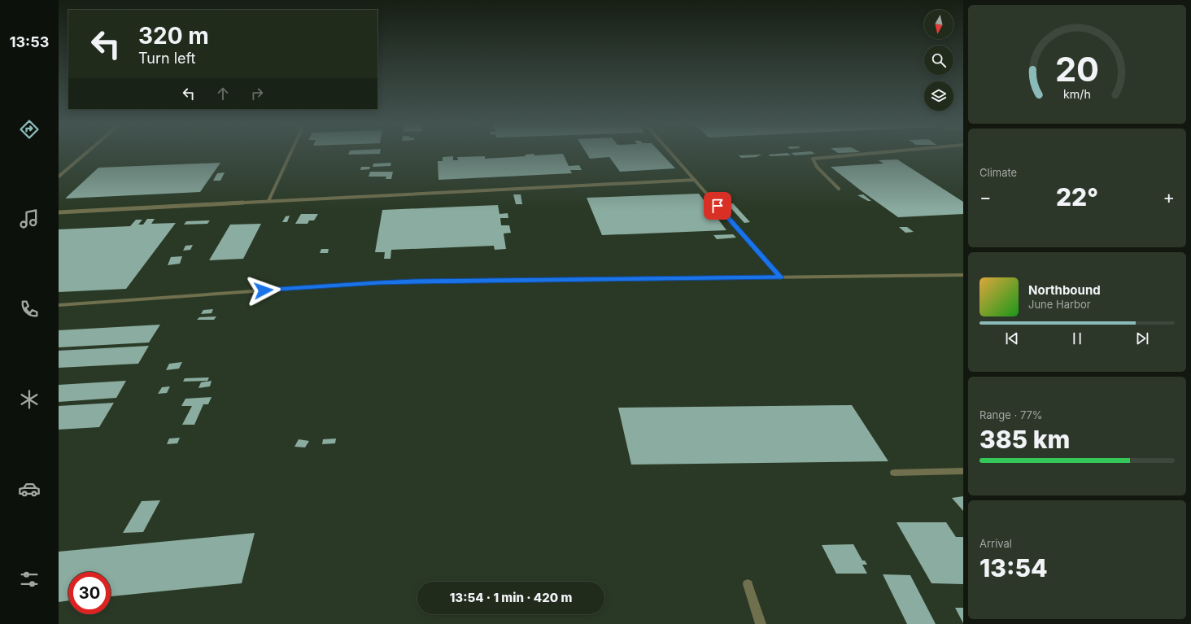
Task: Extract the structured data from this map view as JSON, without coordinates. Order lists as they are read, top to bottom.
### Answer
{
  "north": "bottom",
  "page": {
    "tabs": "13:53",
    "turn": ["320 m", "Turn left"],
    "tile": [
      "Climate",
      ["Range · 77%", "385 km"],
      ["Arrival", "13:54"]
    ],
    "heat": ["−", "22°", "+"],
    "song": ["Northbound", "June Harbor"],
    "limit": "30",
    "trip": "13:54 · 1 min · 420 m",
    "gauge": ["20", "km/h"]
  }
}
